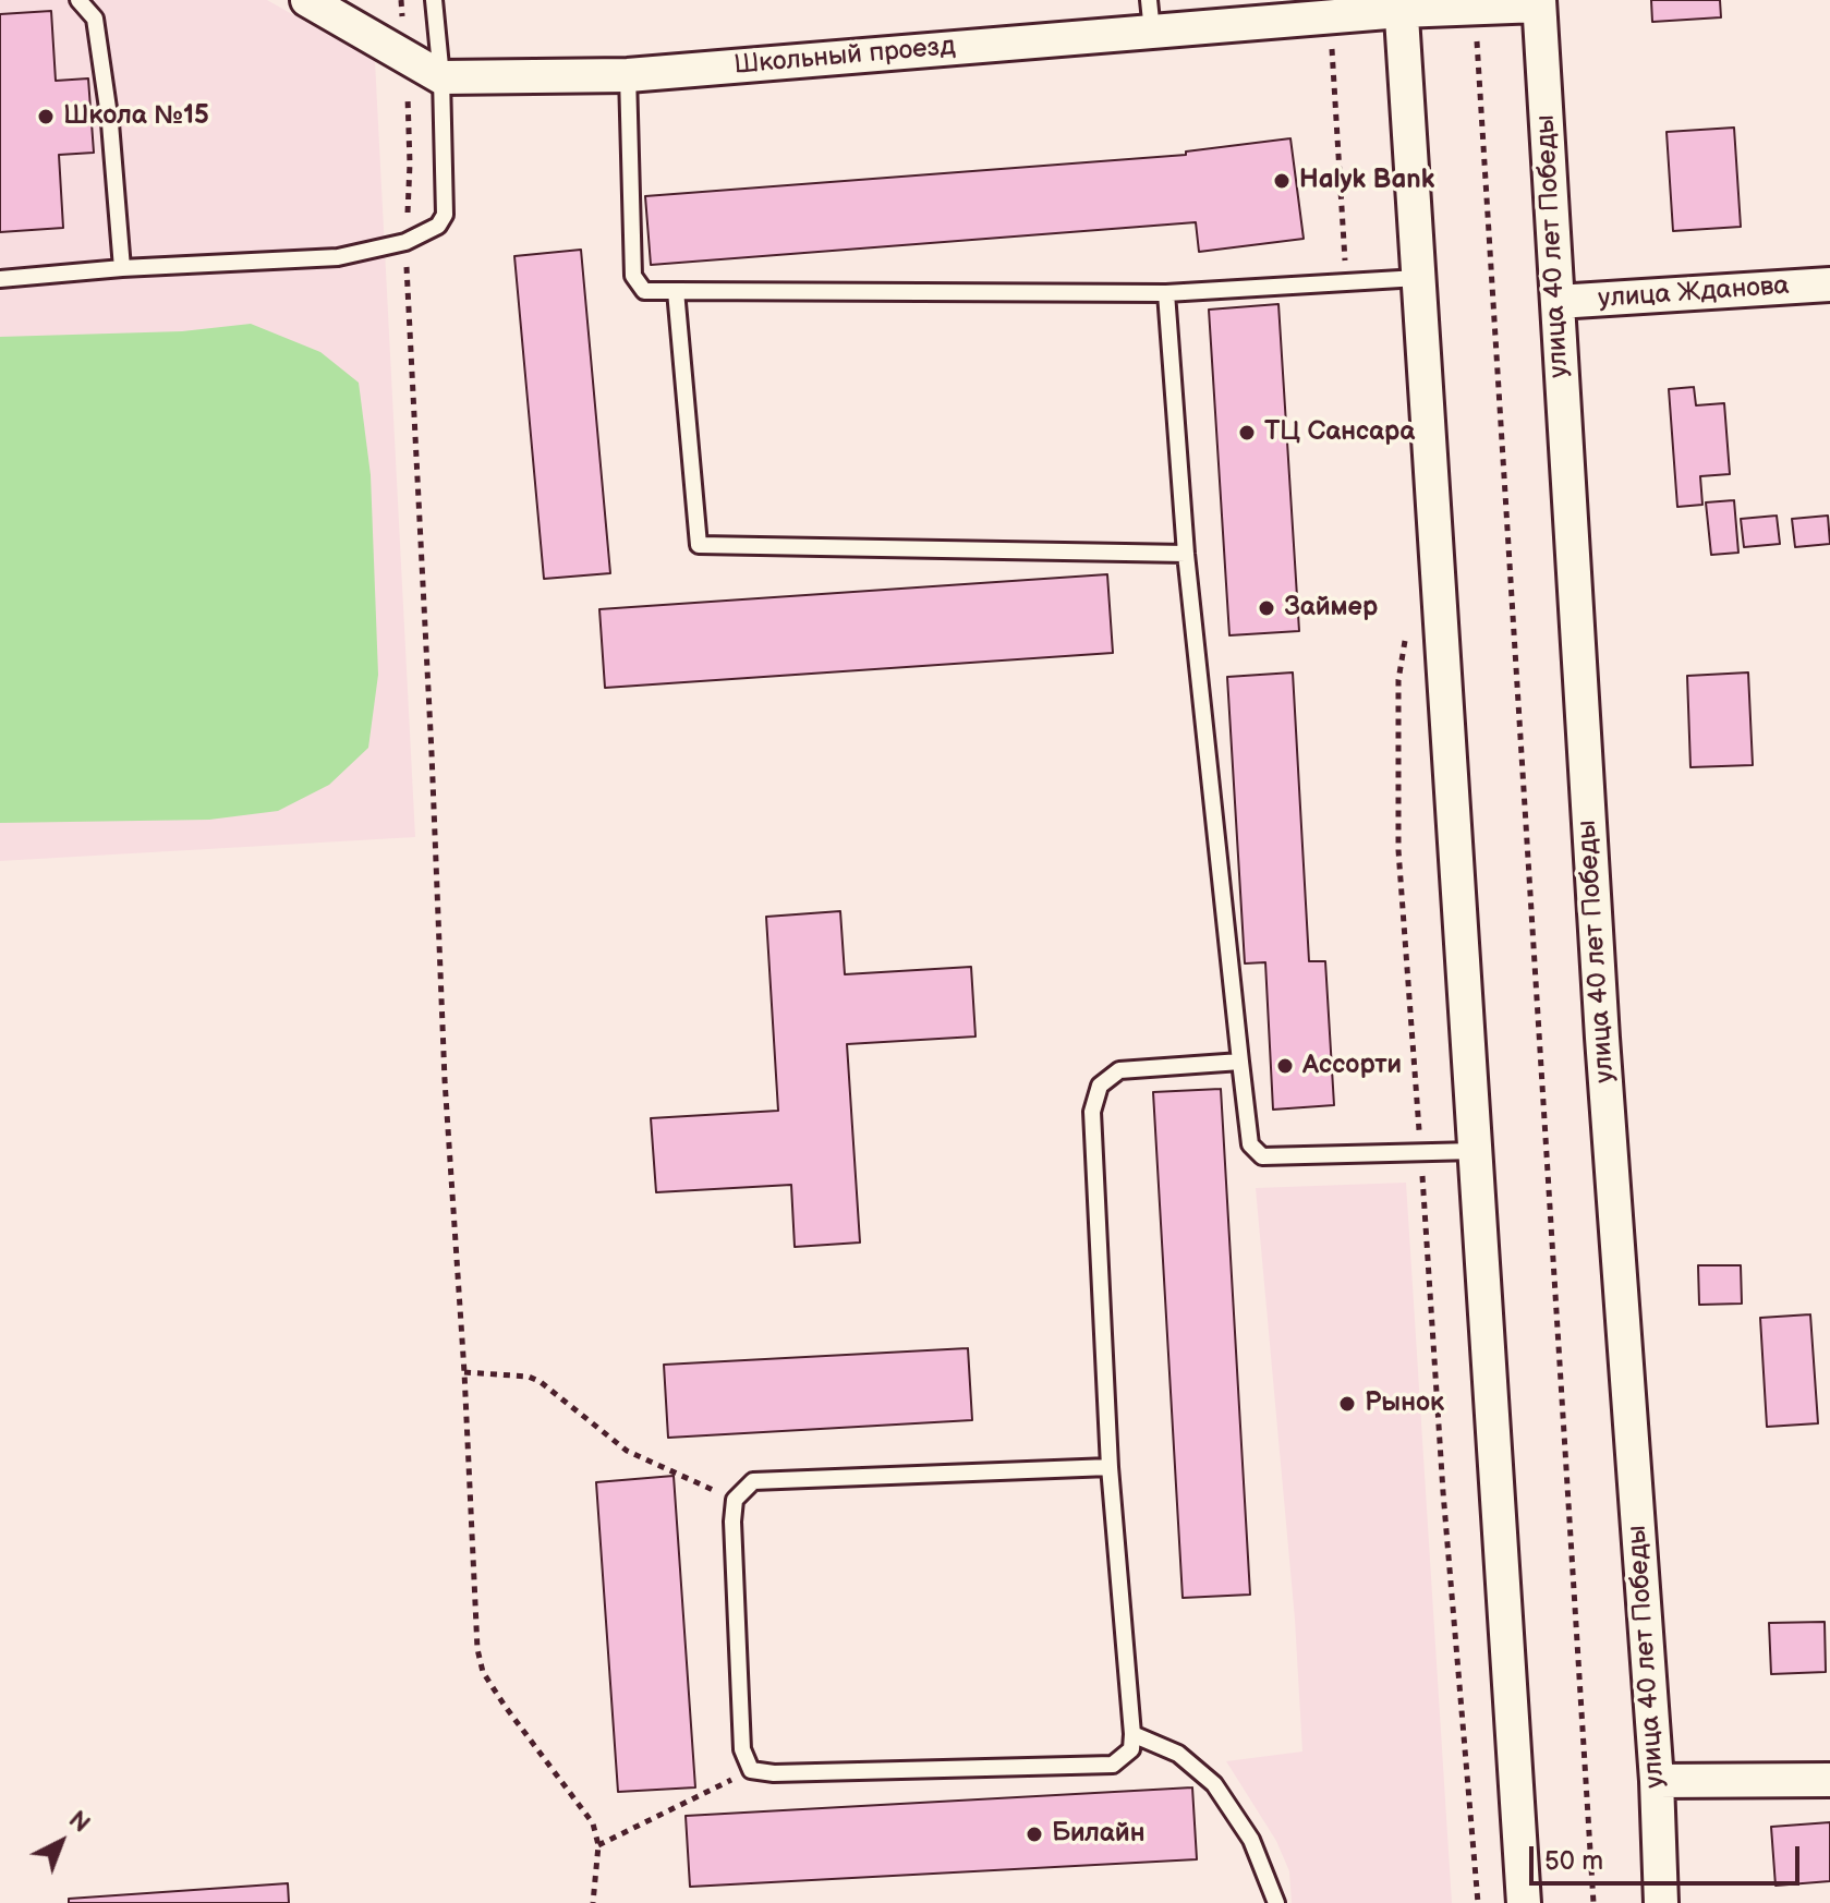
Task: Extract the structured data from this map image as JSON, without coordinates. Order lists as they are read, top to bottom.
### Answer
{
  "streets": {
    "street": ["Школьный проезд", "улица 40 лет Победы", "улица Жданова"]
  },
  "crossings": [
    ["Школьный проезд", "улица 40 лет Победы"],
    ["улица 40 лет Победы", "улица Жданова"]
  ],
  "places": [
    "Школа №15",
    "Halyk Bank",
    "ТЦ Сансара",
    "Займер",
    "Ассорти",
    "Рынок",
    "Билайн"
  ],
  "scale_bar": "50 m",
  "north": "top right"
}
